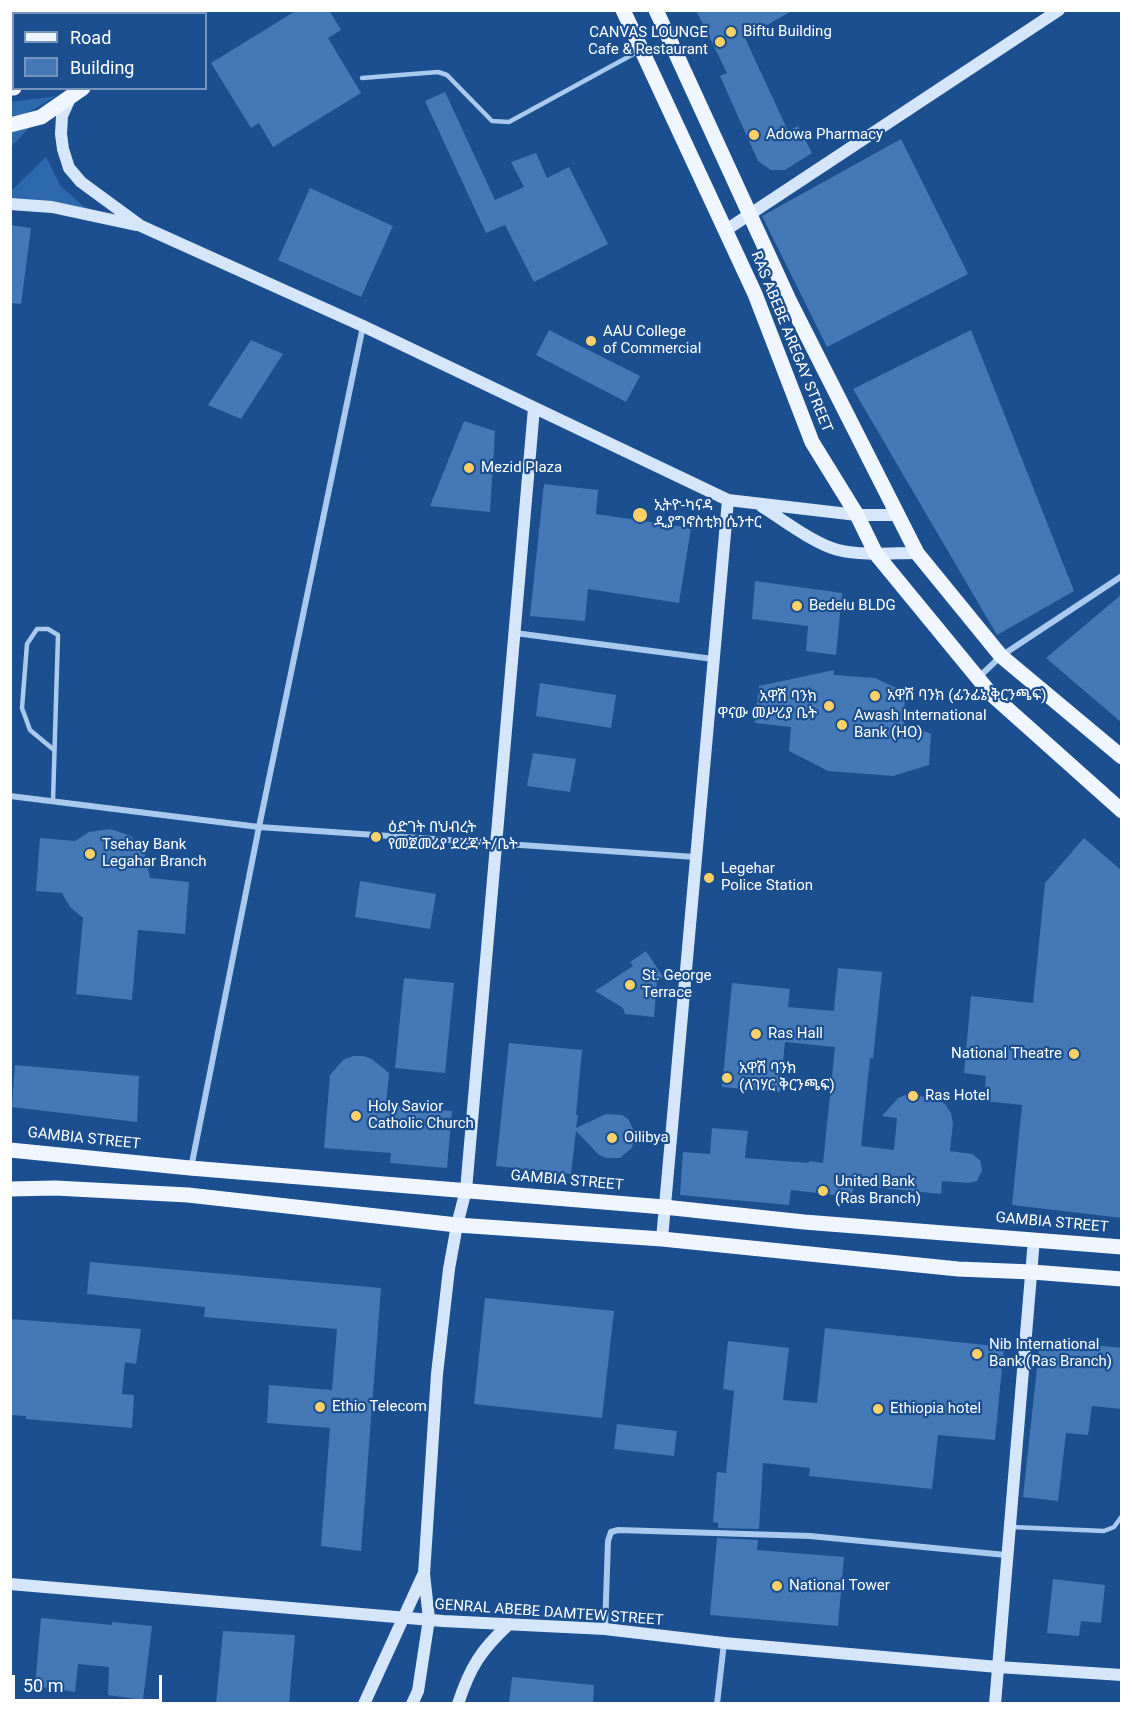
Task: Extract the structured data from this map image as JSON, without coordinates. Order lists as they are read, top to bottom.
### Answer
{
  "streets": {
    "main road": ["RAS ABEBE AREGAY STREET", "GAMBIA STREET"],
    "street": ["GENRAL ABEBE DAMTEW STREET"]
  },
  "places": [
    "Biftu Building",
    "CANVAS LOUNGE Cafe & Restaurant",
    "Adowa Pharmacy",
    "AAU College of Commercial",
    "Mezid Plaza",
    "ኢትዮ-ካናዳ ዲያግኖስቲክ ሴንተር",
    "Bedelu BLDG",
    "አዋሽ ባንክ (ፊንፊኔ ቅርንጫፍ)",
    "አዋሽ ባንክ ዋናው መሥሪያ ቤት",
    "Awash International Bank (HO)",
    "ዕድገት በህብረት የመጀመሪያ ደረጃ ት/ቤት",
    "Tsehay Bank Legahar Branch",
    "Legehar Police Station",
    "St. George Terrace",
    "Ras Hall",
    "National Theatre",
    "አዋሽ ባንክ (ለገሃር ቅርንጫፍ)",
    "Ras Hotel",
    "Holy Savior Catholic Church",
    "Oilibya",
    "United Bank (Ras Branch)",
    "Nib International Bank (Ras Branch)",
    "Ethio Telecom",
    "Ethiopia hotel",
    "National Tower"
  ],
  "legend": ["Road", "Building"],
  "scale_bar": "50 m"
}
